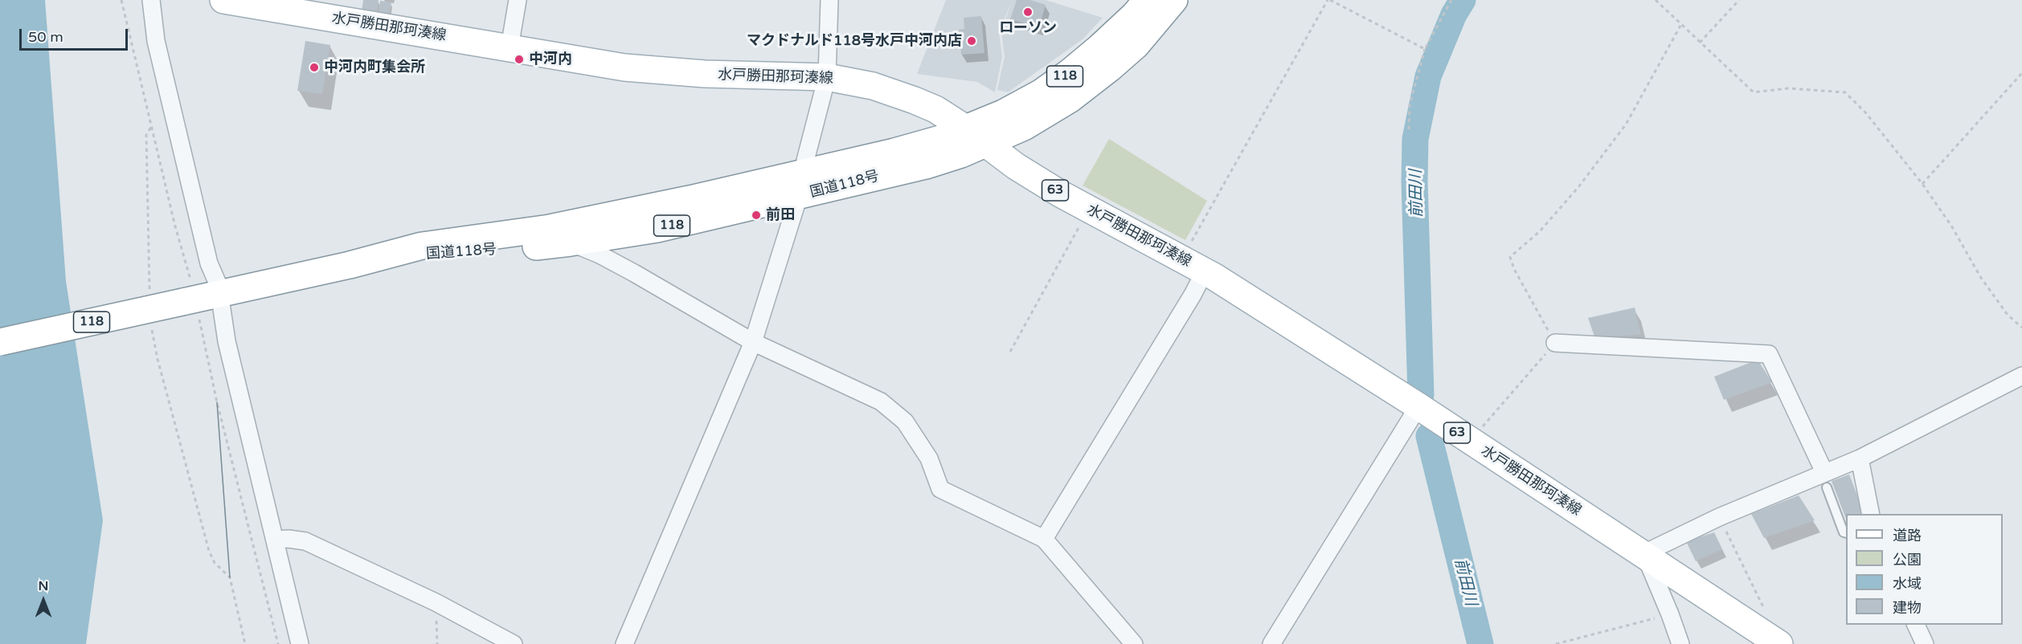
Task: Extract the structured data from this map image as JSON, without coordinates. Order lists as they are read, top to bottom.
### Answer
{
  "streets": {
    "main road": [
      "水戸勝田那珂湊線",
      "118",
      "国道118号",
      "63"
    ]
  },
  "crossings": [
    ["水戸勝田那珂湊線", "国道118号"]
  ],
  "water": ["前田川"],
  "places": [
    "ローソン",
    "マクドナルド118号水戸中河内店",
    "中河内",
    "中河内町集会所",
    "前田"
  ],
  "legend": [
    "道路",
    "公園",
    "水域",
    "建物"
  ],
  "scale_bar": "50 m",
  "north": "top"
}
